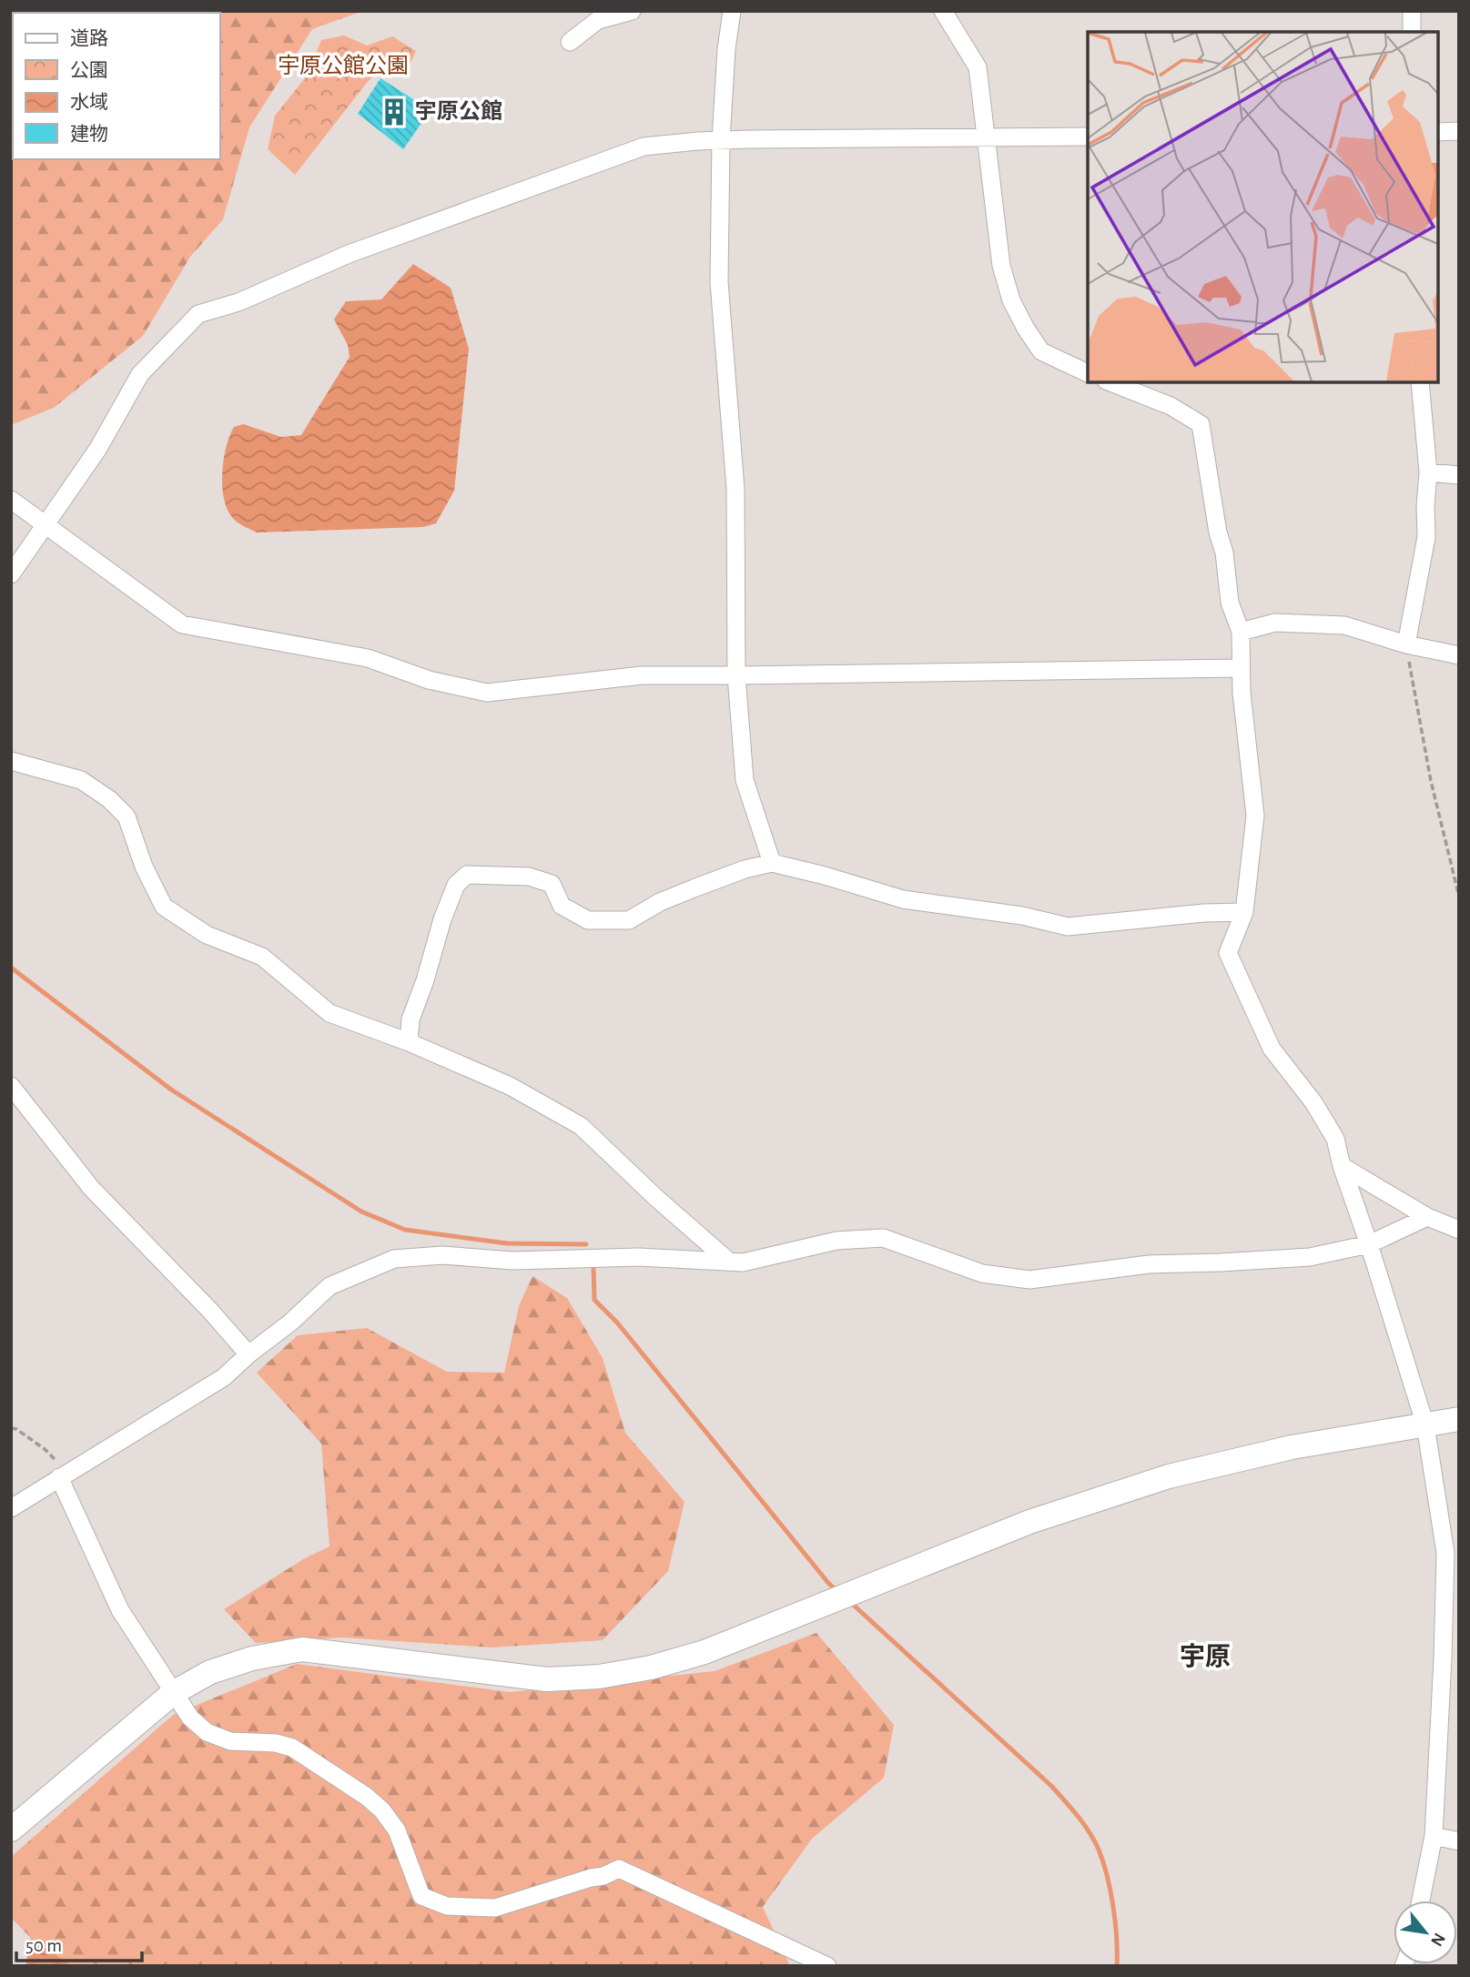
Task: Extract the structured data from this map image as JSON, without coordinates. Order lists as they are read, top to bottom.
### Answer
{
  "districts": ["宇原"],
  "parks": ["宇原公館公園"],
  "places": {
    "building": ["宇原公館"]
  },
  "legend": [
    "道路",
    "公園",
    "水域",
    "建物"
  ],
  "scale_bar": "50 m",
  "north": "bottom right"
}
